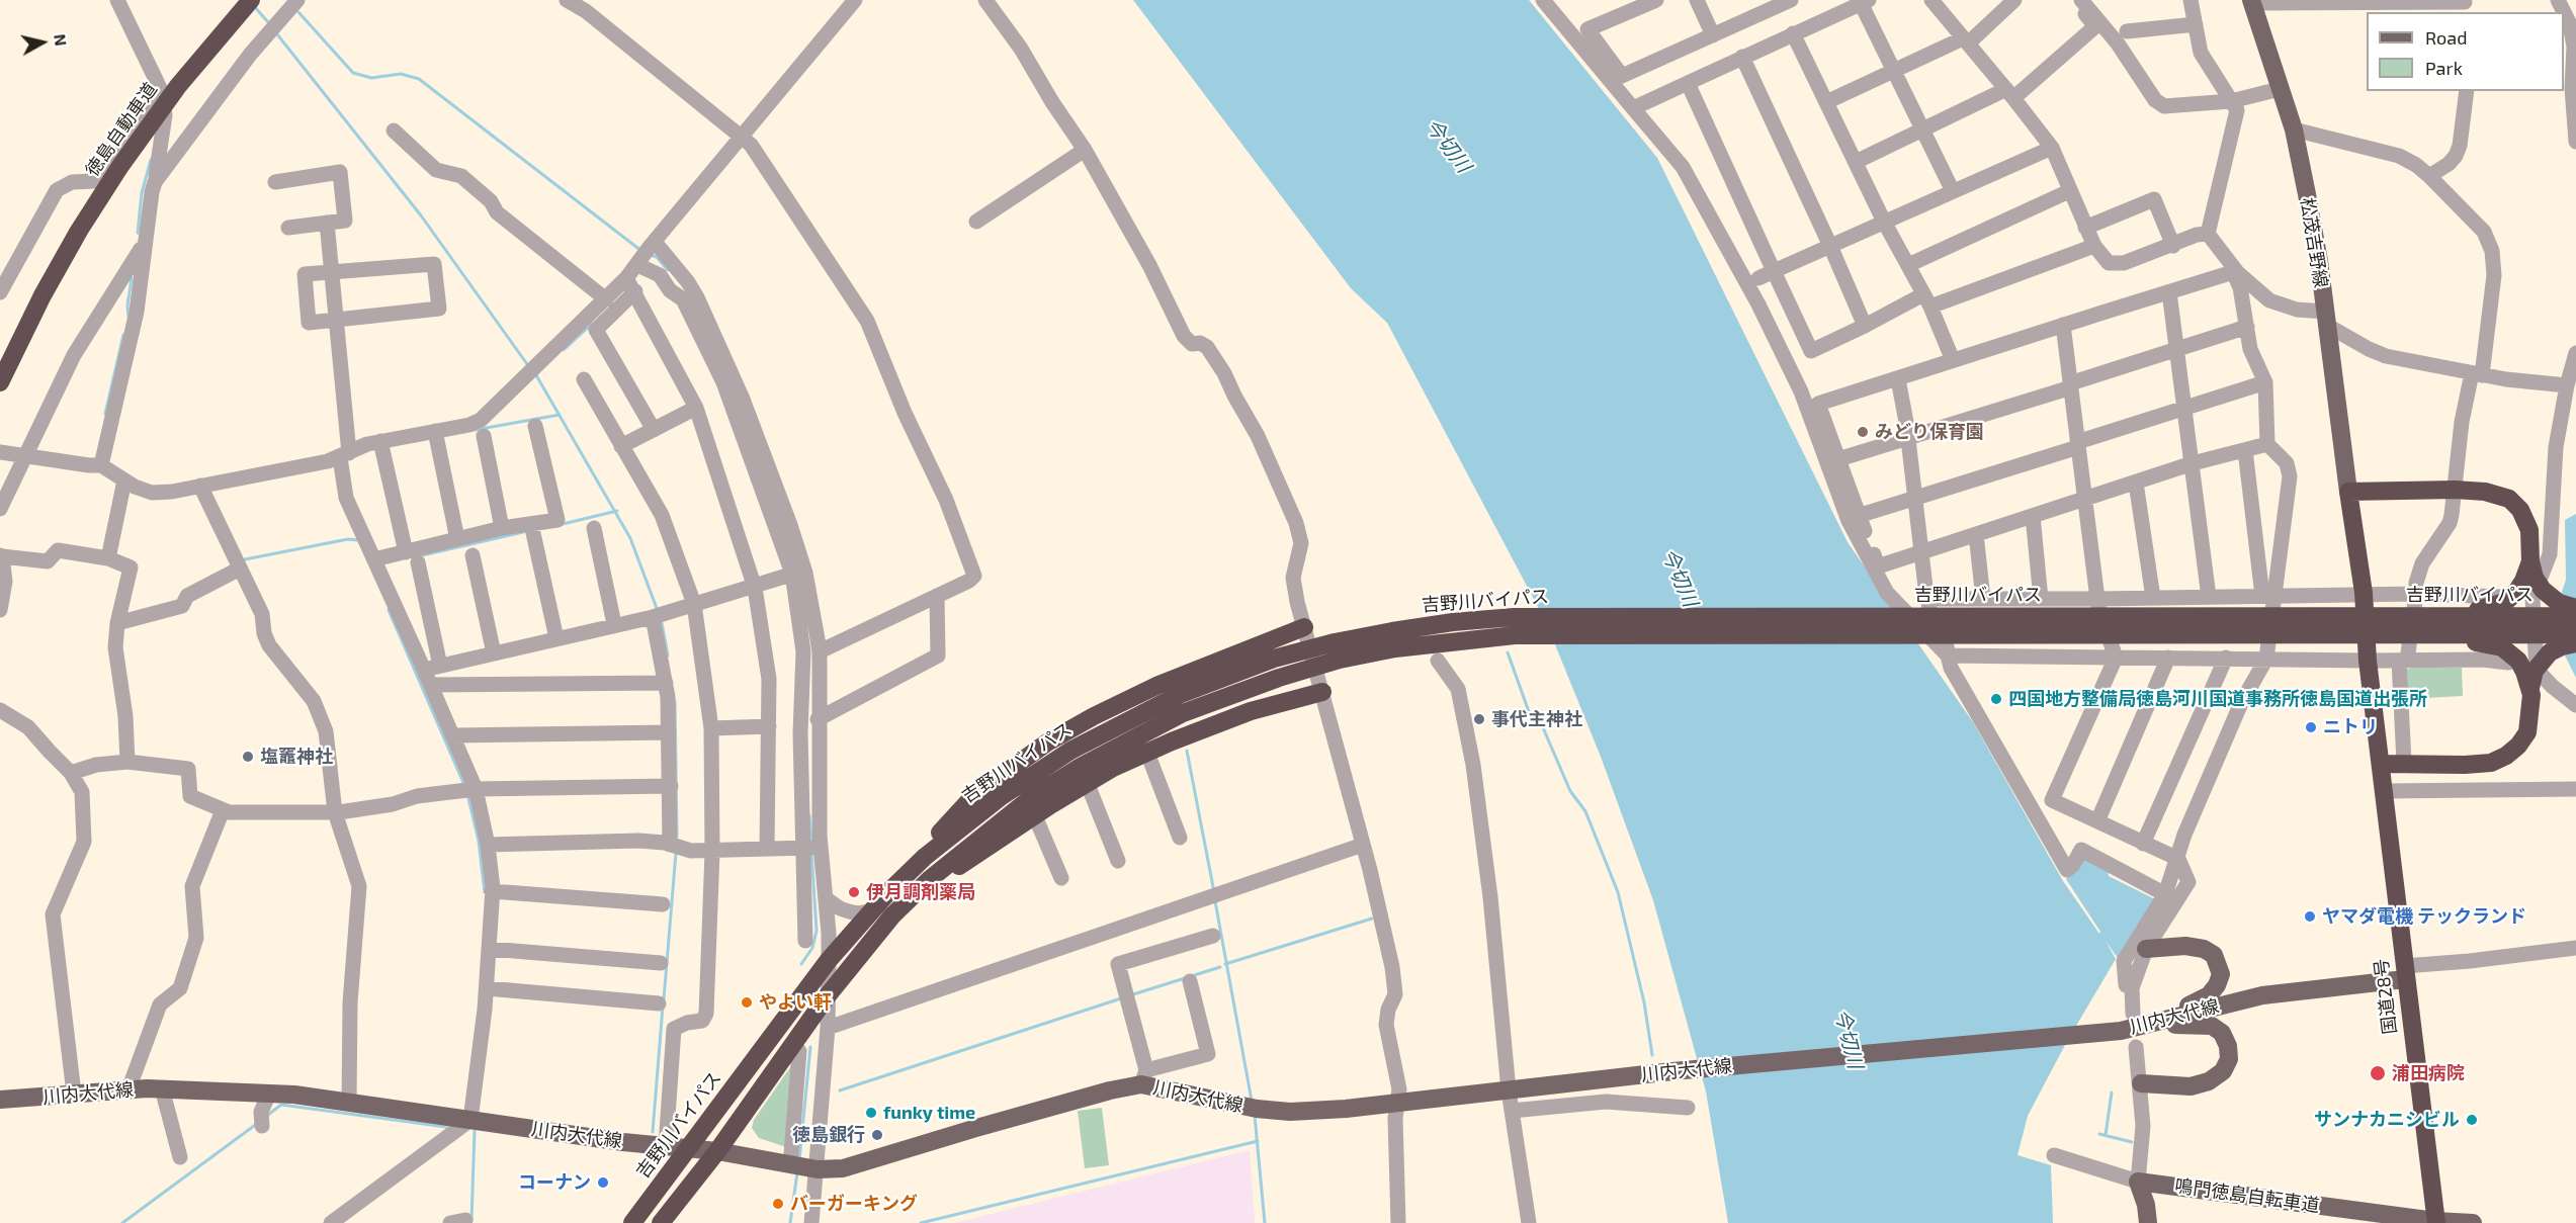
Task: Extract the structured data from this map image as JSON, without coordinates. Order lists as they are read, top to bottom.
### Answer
{
  "streets": {
    "highway": ["徳島自動車道", "吉野川バイパス", "国道28号"],
    "main road": ["松茂吉野線", "川内大代線", "鳴門徳島自転車道"]
  },
  "crossings": [
    ["松茂吉野線", "国道28号"],
    ["吉野川バイパス", "川内大代線"],
    ["国道28号", "川内大代線"],
    ["国道28号", "鳴門徳島自転車道"]
  ],
  "water": ["今切川"],
  "places": [
    "みどり保育園",
    "四国地方整備局徳島河川国道事務所徳島国道出張所",
    "事代主神社",
    "ニトリ",
    "塩竈神社",
    "伊月調剤薬局",
    "ヤマダ電機 テックランド",
    "やよい軒",
    "浦田病院",
    "funky time",
    "サンナカニシビル",
    "徳島銀行",
    "コーナン",
    "バーガーキング"
  ],
  "legend": ["Road", "Park"],
  "north": "right"
}
